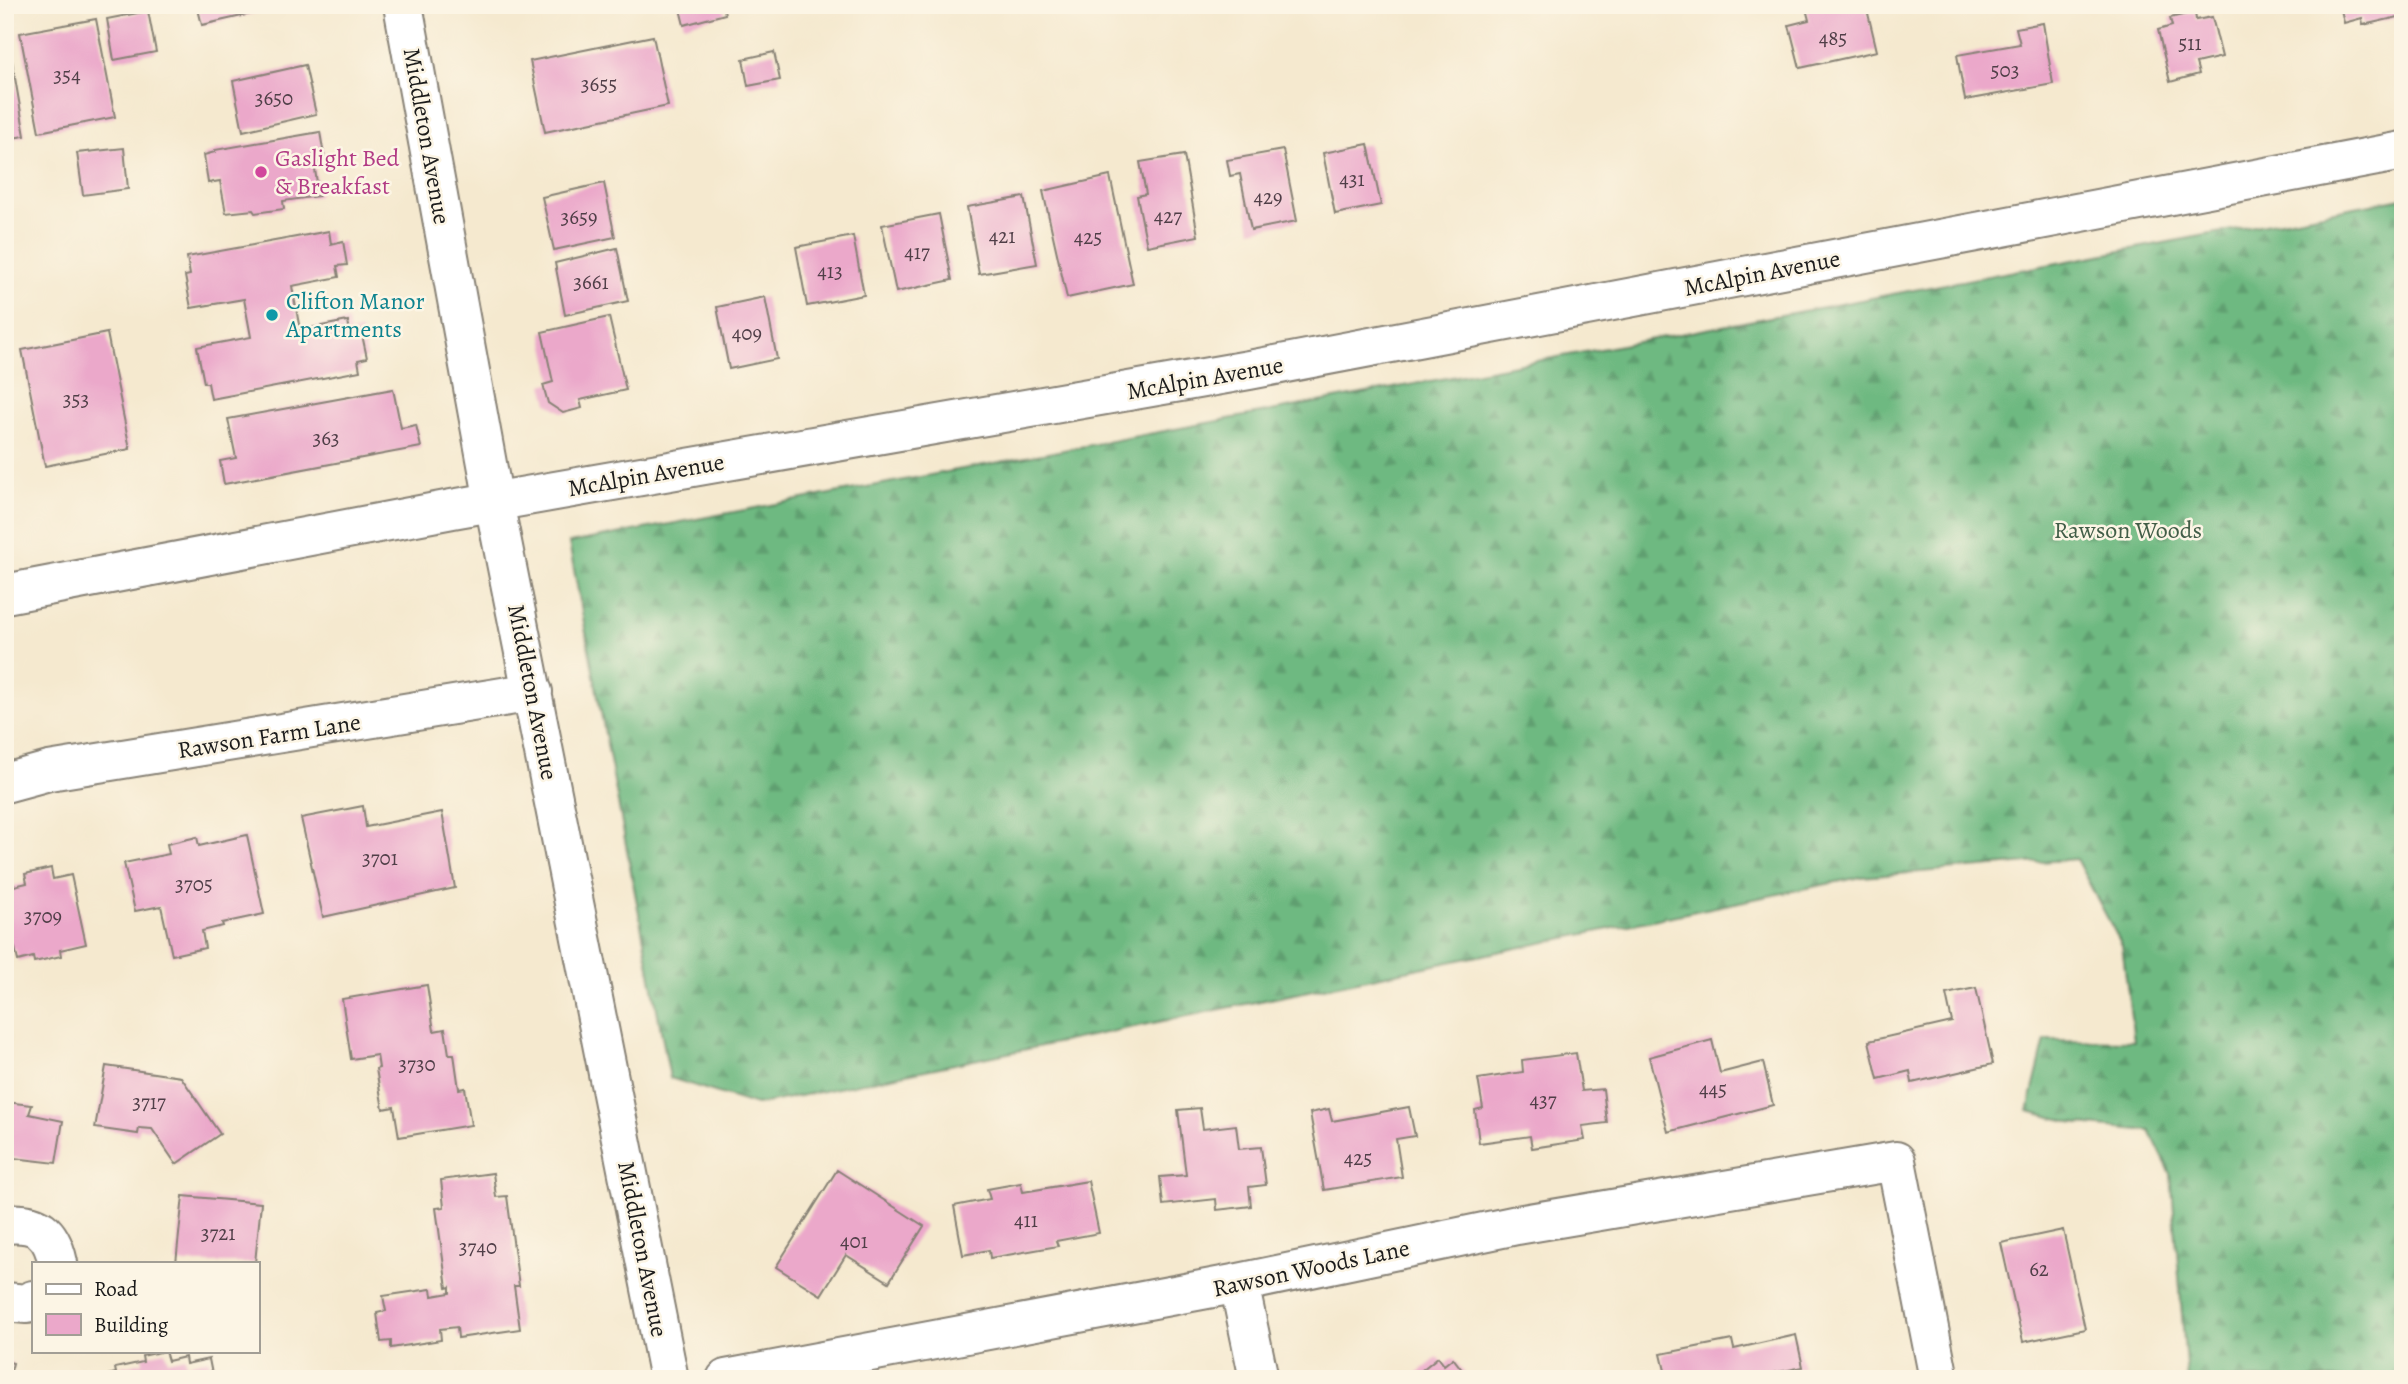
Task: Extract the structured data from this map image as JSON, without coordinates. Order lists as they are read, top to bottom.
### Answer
{
  "streets": {
    "street": [
      "Middleton Avenue",
      "McAlpin Avenue",
      "Rawson Farm Lane",
      "Rawson Woods Lane"
    ]
  },
  "crossings": [
    ["Middleton Avenue", "McAlpin Avenue"],
    ["Middleton Avenue", "Rawson Farm Lane"]
  ],
  "parks": ["Rawson Woods"],
  "places": ["Gaslight Bed & Breakfast", "Clifton Manor Apartments"],
  "house_numbers": [
    "485",
    "511",
    "503",
    "354",
    "3655",
    "3650",
    "431",
    "429",
    "427",
    "3659",
    "421",
    "425",
    "417",
    "413",
    "3661",
    "409",
    "353",
    "363",
    "3701",
    "3705",
    "3709",
    "3730",
    "445",
    "437",
    "3717",
    "425",
    "411",
    "3721",
    "401",
    "3740",
    "62"
  ],
  "legend": ["Road", "Building"]
}
